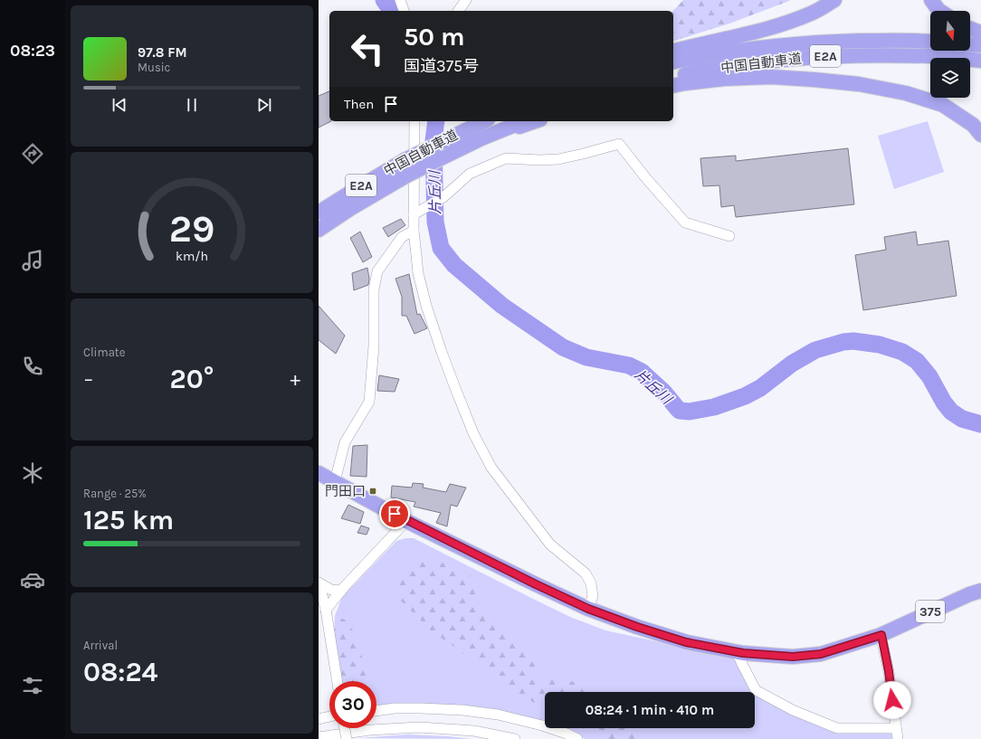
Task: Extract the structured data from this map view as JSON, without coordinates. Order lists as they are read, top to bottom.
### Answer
{
  "streets": {
    "highway": ["E2A", "中国自動車道", "375"]
  },
  "water": ["片丘川"],
  "places": {
    "transit": ["門田口"]
  },
  "north": "bottom",
  "page": {
    "tabs": "08:23",
    "turn": ["50 m", "国道375号"],
    "song": ["97.8 FM", "Music"],
    "then": "Then",
    "tile": [
      "Climate",
      ["Range · 25%", "125 km"],
      ["Arrival", "08:24"]
    ],
    "heat": ["−", "20°", "+"],
    "limit": "30",
    "trip": "08:24 · 1 min · 410 m",
    "gauge": ["29", "km/h"]
  }
}
